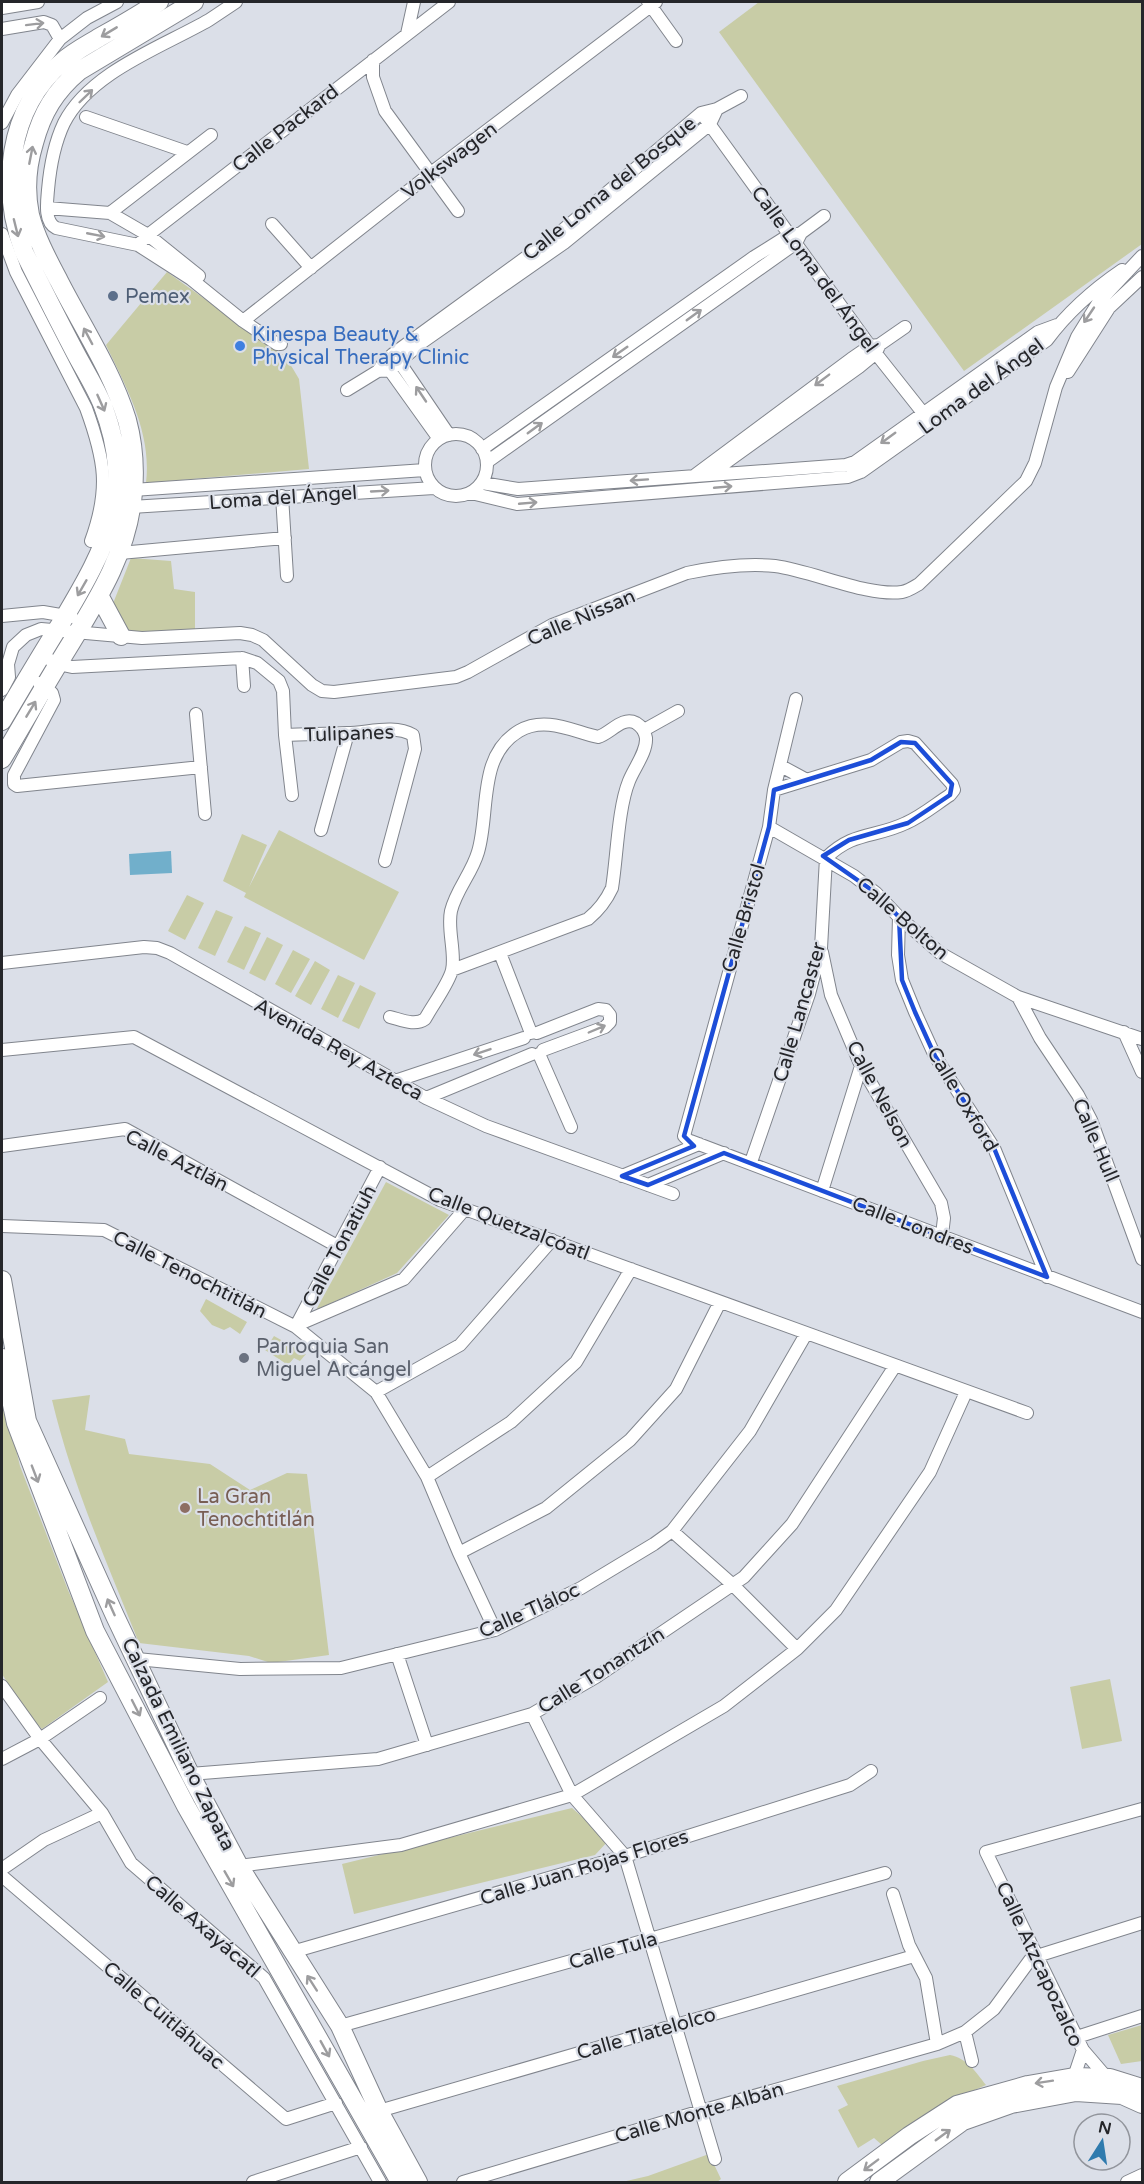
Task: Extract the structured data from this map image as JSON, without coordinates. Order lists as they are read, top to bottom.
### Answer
{
  "streets": {
    "main road": ["Calzada Emiliano Zapata"],
    "street": [
      "Calle Packard",
      "Volkswagen",
      "Calle Loma del Bosque",
      "Calle Loma del Ángel",
      "Loma del Ángel",
      "Calle Nissan",
      "Tulipanes",
      "Calle Bristol",
      "Calle Bolton",
      "Calle Lancaster",
      "Avenida Rey Azteca",
      "Calle Nelson",
      "Calle Oxford",
      "Calle Hull",
      "Calle Aztlán",
      "Calle Quetzalcóatl",
      "Calle Londres",
      "Calle Tonatiuh",
      "Calle Tenochtitlán",
      "Calle Tláloc",
      "Calle Tonantzín",
      "Calle Juan Rojas Flores",
      "Calle Axayácatl",
      "Calle Tula",
      "Calle Atzcapozalco",
      "Calle Cuitláhuac",
      "Calle Tlatelolco",
      "Calle Monte Albán"
    ]
  },
  "crossings": [
    ["Calle Loma del Bosque", "Calle Loma del Ángel"],
    ["Calle Loma del Ángel", "Loma del Ángel"],
    ["Calle Bristol", "Calle Bolton"],
    ["Calle Bristol", "Calle Londres"],
    ["Calle Bolton", "Calle Lancaster"],
    ["Calle Bolton", "Calle Oxford"],
    ["Calle Bolton", "Calle Hull"],
    ["Calle Lancaster", "Calle Nelson"],
    ["Calle Lancaster", "Calle Londres"],
    ["Calle Nelson", "Calle Londres"],
    ["Calle Oxford", "Calle Londres"],
    ["Calle Aztlán", "Calle Tonatiuh"],
    ["Calle Quetzalcóatl", "Calle Tonatiuh"],
    ["Calle Quetzalcóatl", "Calle Tláloc"],
    ["Calle Quetzalcóatl", "Calle Tonantzín"],
    ["Calle Tonatiuh", "Calle Tenochtitlán"],
    ["Calle Tenochtitlán", "Calle Tláloc"],
    ["Calle Tláloc", "Calzada Emiliano Zapata"],
    ["Calle Tonantzín", "Calzada Emiliano Zapata"],
    ["Calzada Emiliano Zapata", "Calle Juan Rojas Flores"],
    ["Calzada Emiliano Zapata", "Calle Tula"],
    ["Calzada Emiliano Zapata", "Calle Tlatelolco"],
    ["Calle Axayácatl", "Calle Cuitláhuac"],
    ["Calle Atzcapozalco", "Calle Monte Albán"]
  ],
  "places": [
    "Pemex",
    "Kinespa Beauty & Physical Therapy Clinic",
    "Parroquia San Miguel Arcángel",
    "La Gran Tenochtitlán"
  ],
  "north": "top"
}
